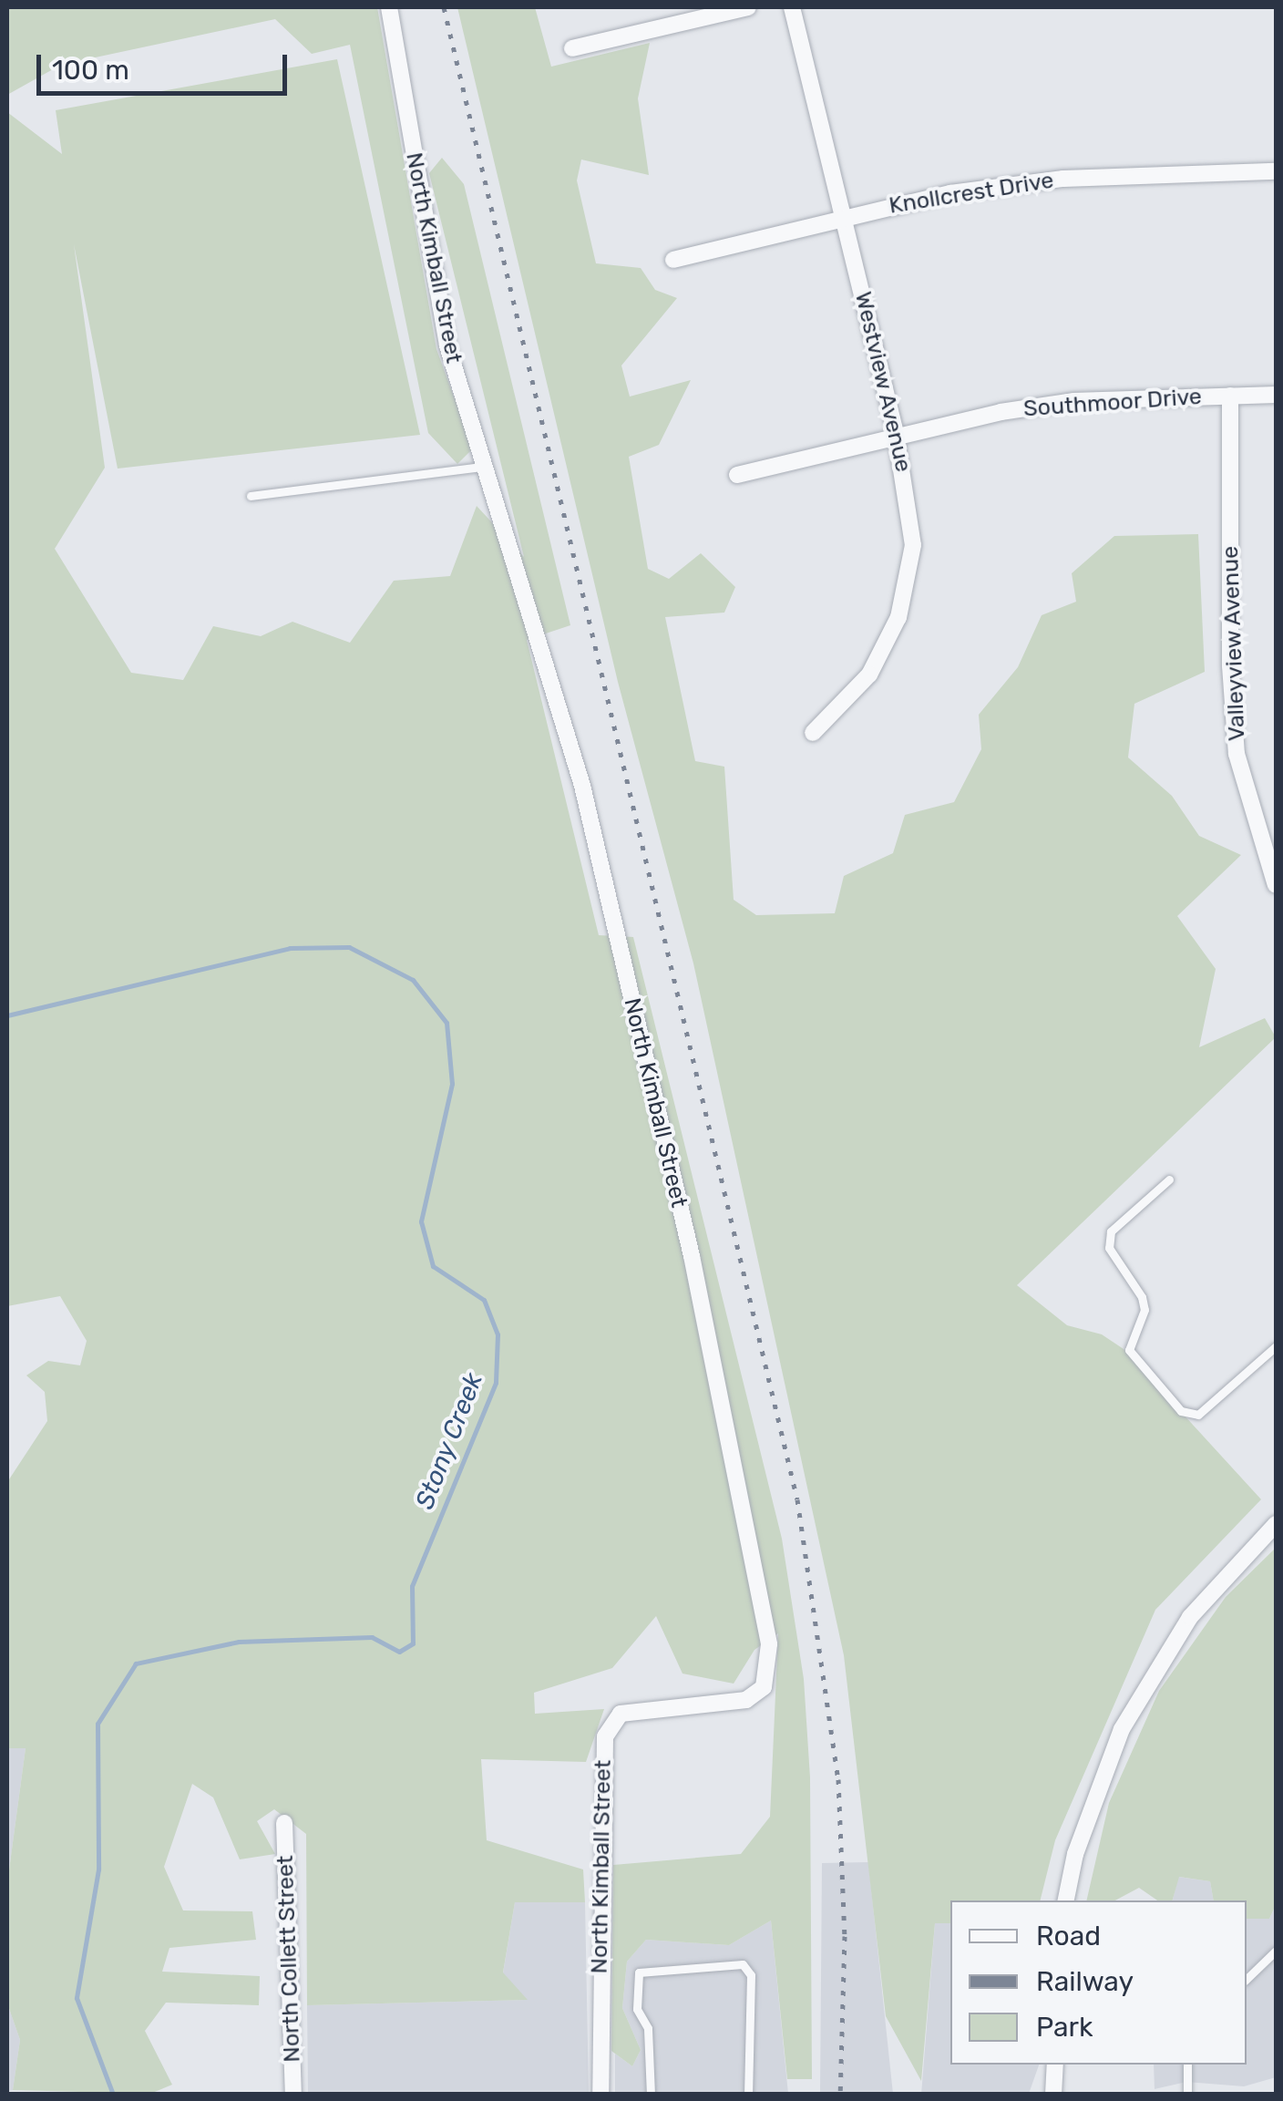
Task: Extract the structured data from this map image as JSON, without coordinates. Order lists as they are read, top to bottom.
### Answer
{
  "streets": {
    "street": [
      "Knollcrest Drive",
      "North Kimball Street",
      "Westview Avenue",
      "Southmoor Drive",
      "Valleyview Avenue",
      "North Collett Street"
    ]
  },
  "crossings": [
    ["Knollcrest Drive", "Westview Avenue"],
    ["Westview Avenue", "Southmoor Drive"],
    ["Southmoor Drive", "Valleyview Avenue"]
  ],
  "water": ["Stony Creek"],
  "legend": ["Road", "Railway", "Park"],
  "scale_bar": "100 m"
}
